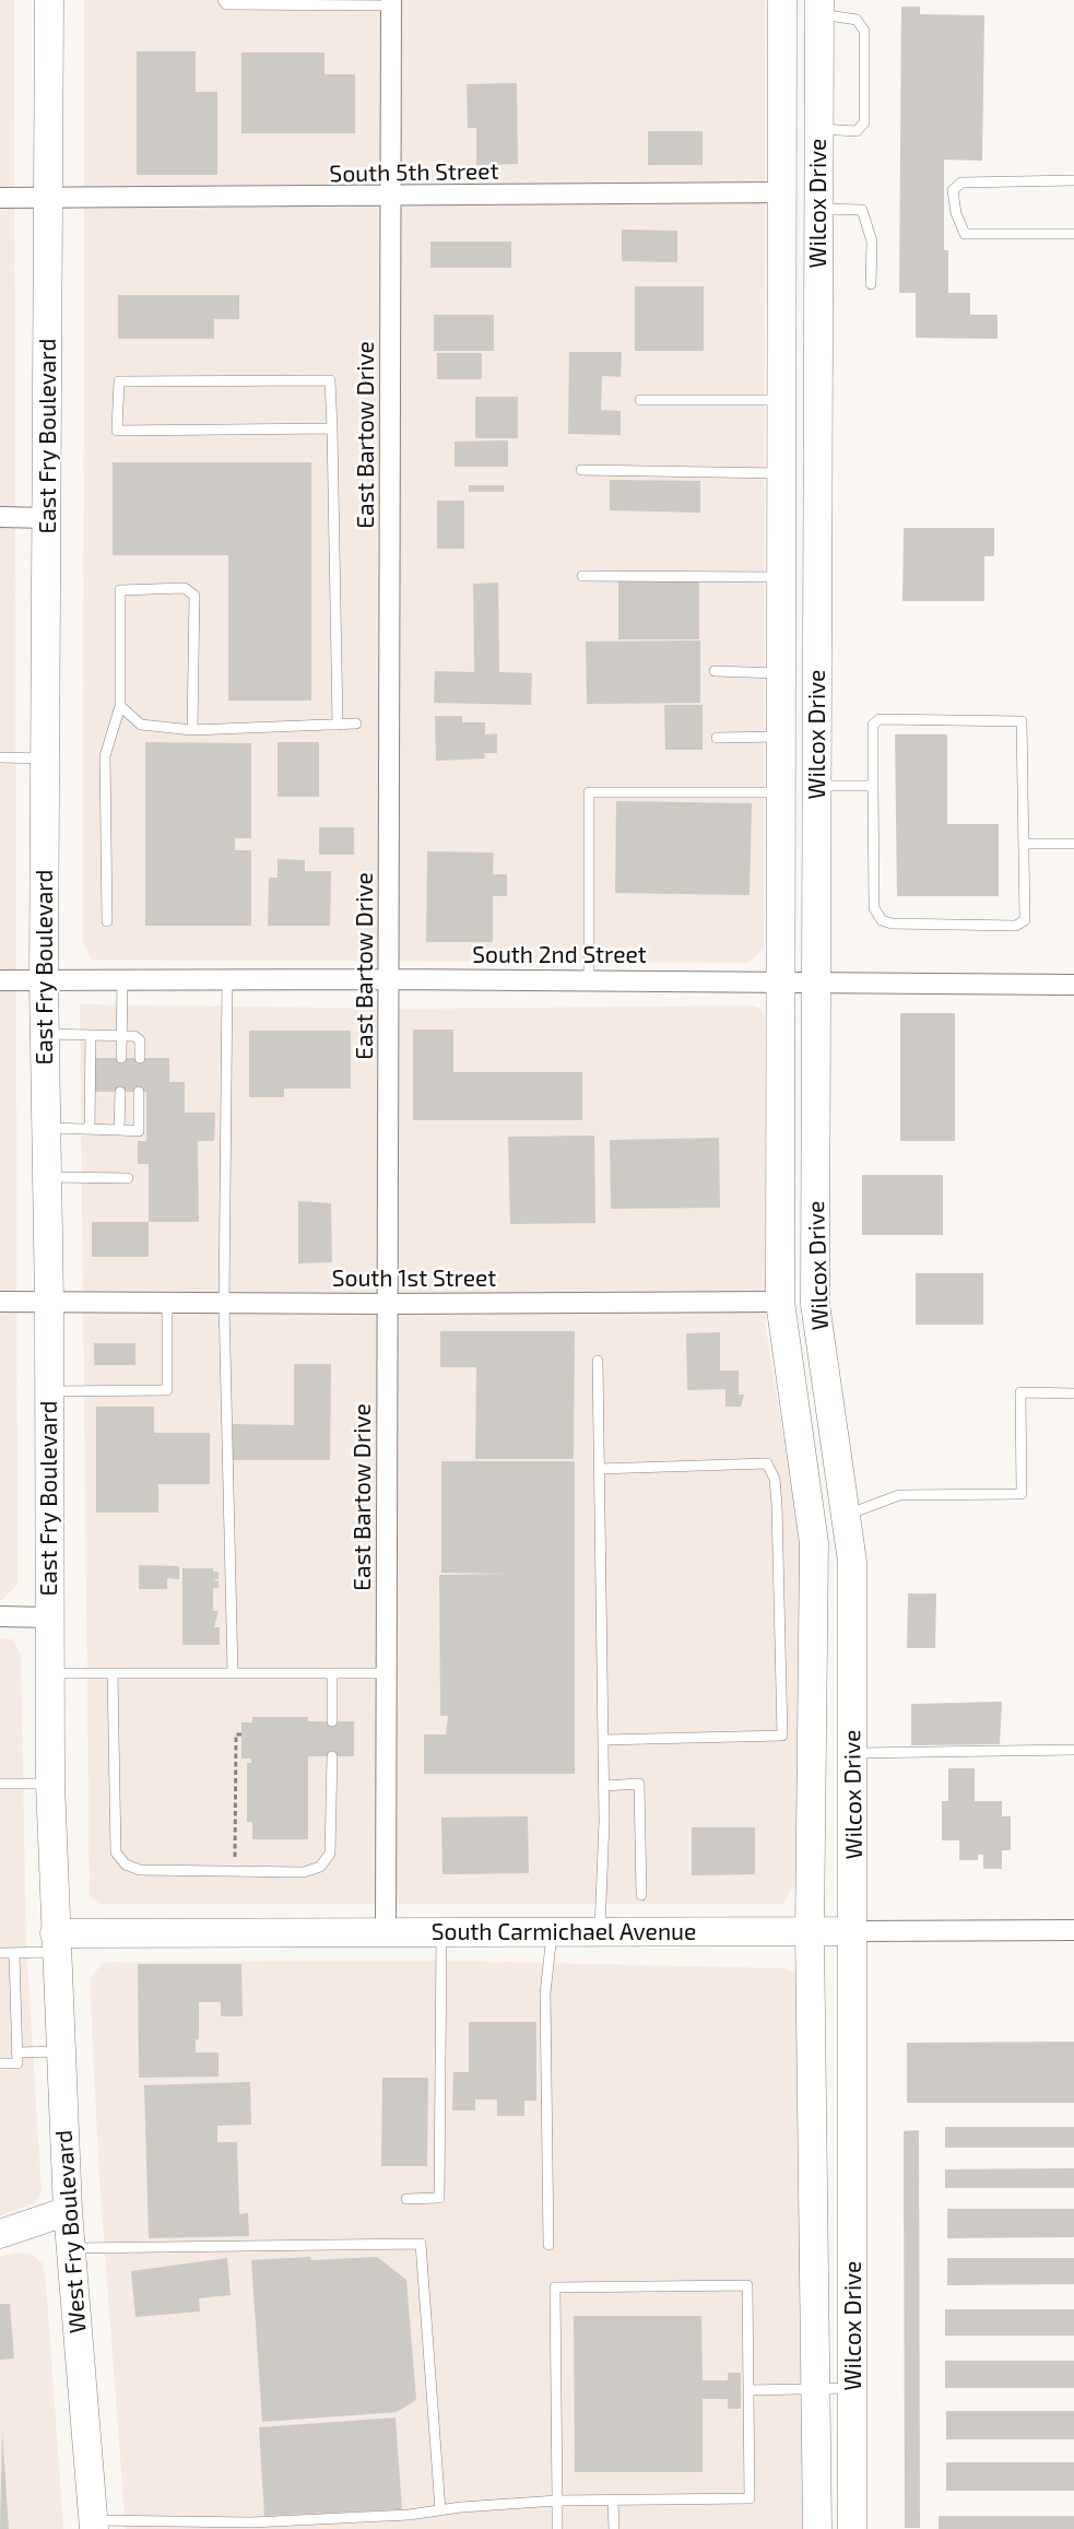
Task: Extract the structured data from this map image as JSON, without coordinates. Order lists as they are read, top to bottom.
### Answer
{
  "streets": {
    "street": [
      "South 5th Street",
      "Wilcox Drive",
      "East Bartow Drive",
      "East Fry Boulevard",
      "South 2nd Street",
      "South 1st Street",
      "South Carmichael Avenue",
      "West Fry Boulevard"
    ]
  },
  "crossings": [
    ["South 5th Street", "Wilcox Drive"],
    ["South 5th Street", "East Bartow Drive"],
    ["South 5th Street", "East Fry Boulevard"],
    ["Wilcox Drive", "South 2nd Street"],
    ["Wilcox Drive", "South 1st Street"],
    ["Wilcox Drive", "South Carmichael Avenue"],
    ["East Bartow Drive", "South 2nd Street"],
    ["East Bartow Drive", "South 1st Street"],
    ["East Bartow Drive", "South Carmichael Avenue"],
    ["East Fry Boulevard", "South 2nd Street"],
    ["East Fry Boulevard", "South 1st Street"],
    ["East Fry Boulevard", "South Carmichael Avenue"],
    ["East Fry Boulevard", "West Fry Boulevard"],
    ["South Carmichael Avenue", "West Fry Boulevard"]
  ]
}
